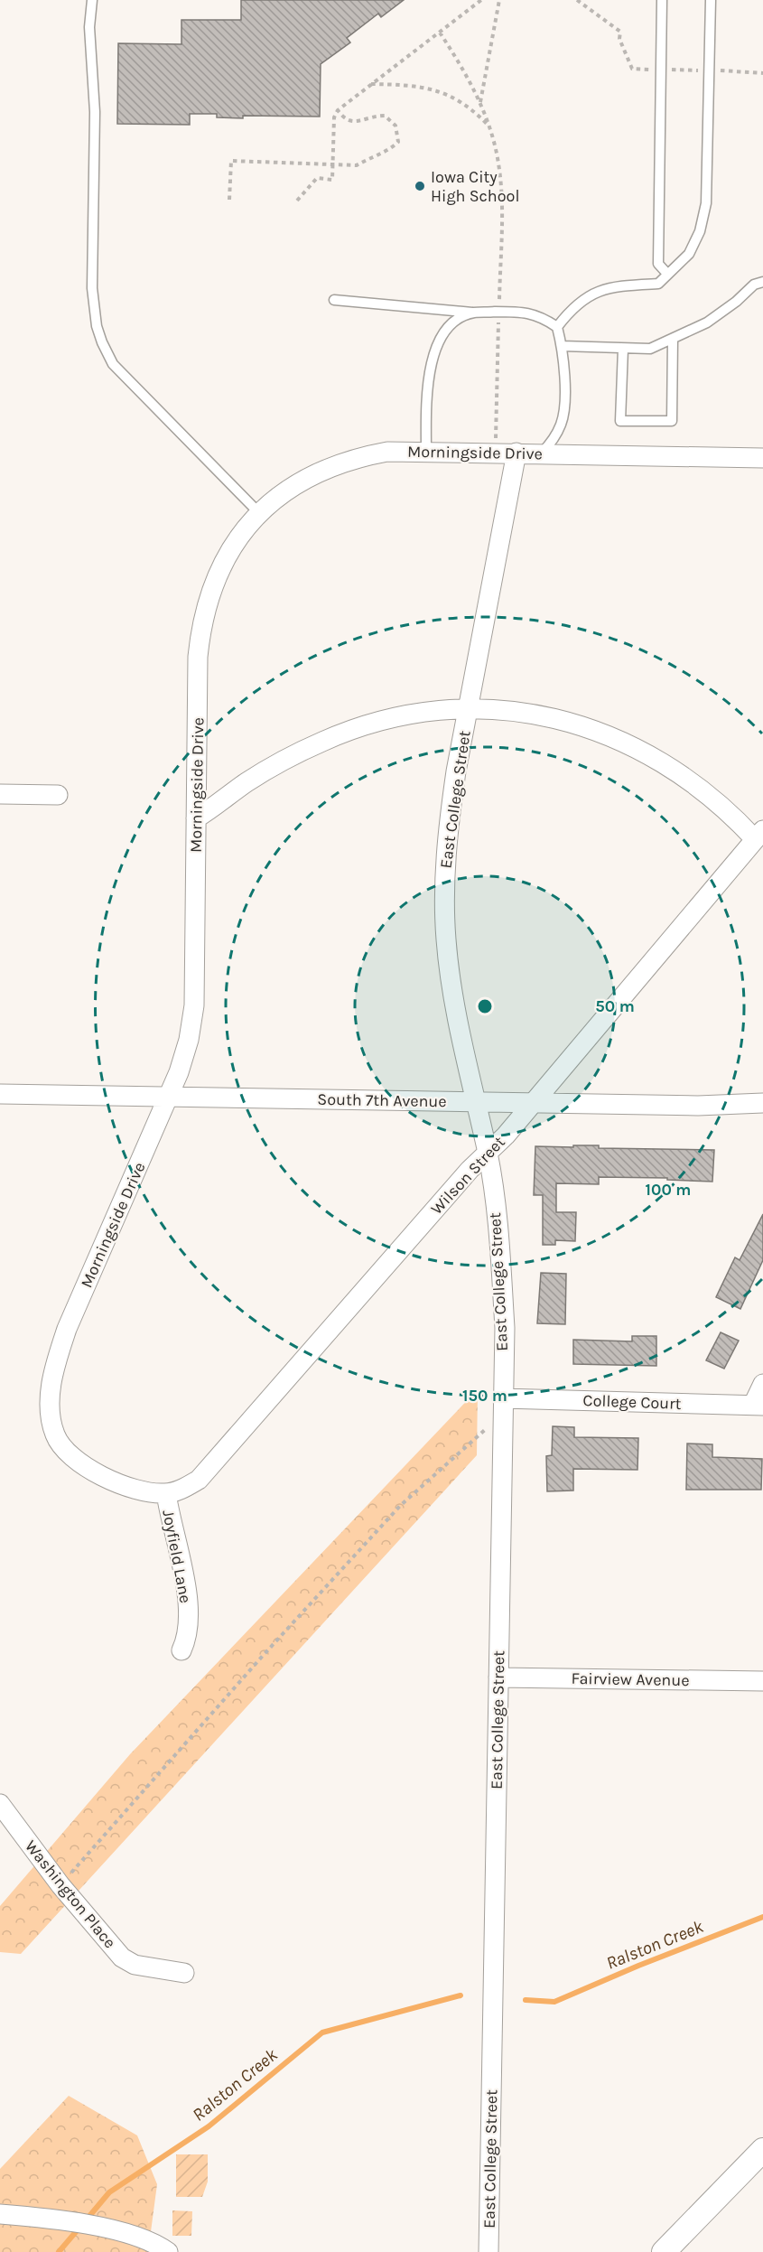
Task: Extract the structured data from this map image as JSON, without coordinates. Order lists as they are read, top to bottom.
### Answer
{
  "streets": {
    "street": [
      "Morningside Drive",
      "East College Street",
      "South 7th Avenue",
      "Wilson Street",
      "College Court",
      "Joyfield Lane",
      "Fairview Avenue",
      "Washington Place"
    ]
  },
  "crossings": [
    ["Morningside Drive", "East College Street"],
    ["Morningside Drive", "South 7th Avenue"],
    ["Morningside Drive", "Wilson Street"],
    ["Morningside Drive", "Joyfield Lane"],
    ["East College Street", "South 7th Avenue"],
    ["East College Street", "Wilson Street"],
    ["East College Street", "College Court"],
    ["East College Street", "Fairview Avenue"],
    ["South 7th Avenue", "Wilson Street"],
    ["Wilson Street", "Joyfield Lane"]
  ],
  "water": ["Ralston Creek"],
  "places": ["Iowa City High School"],
  "rings": ["50 m", "100 m", "150 m"]
}
